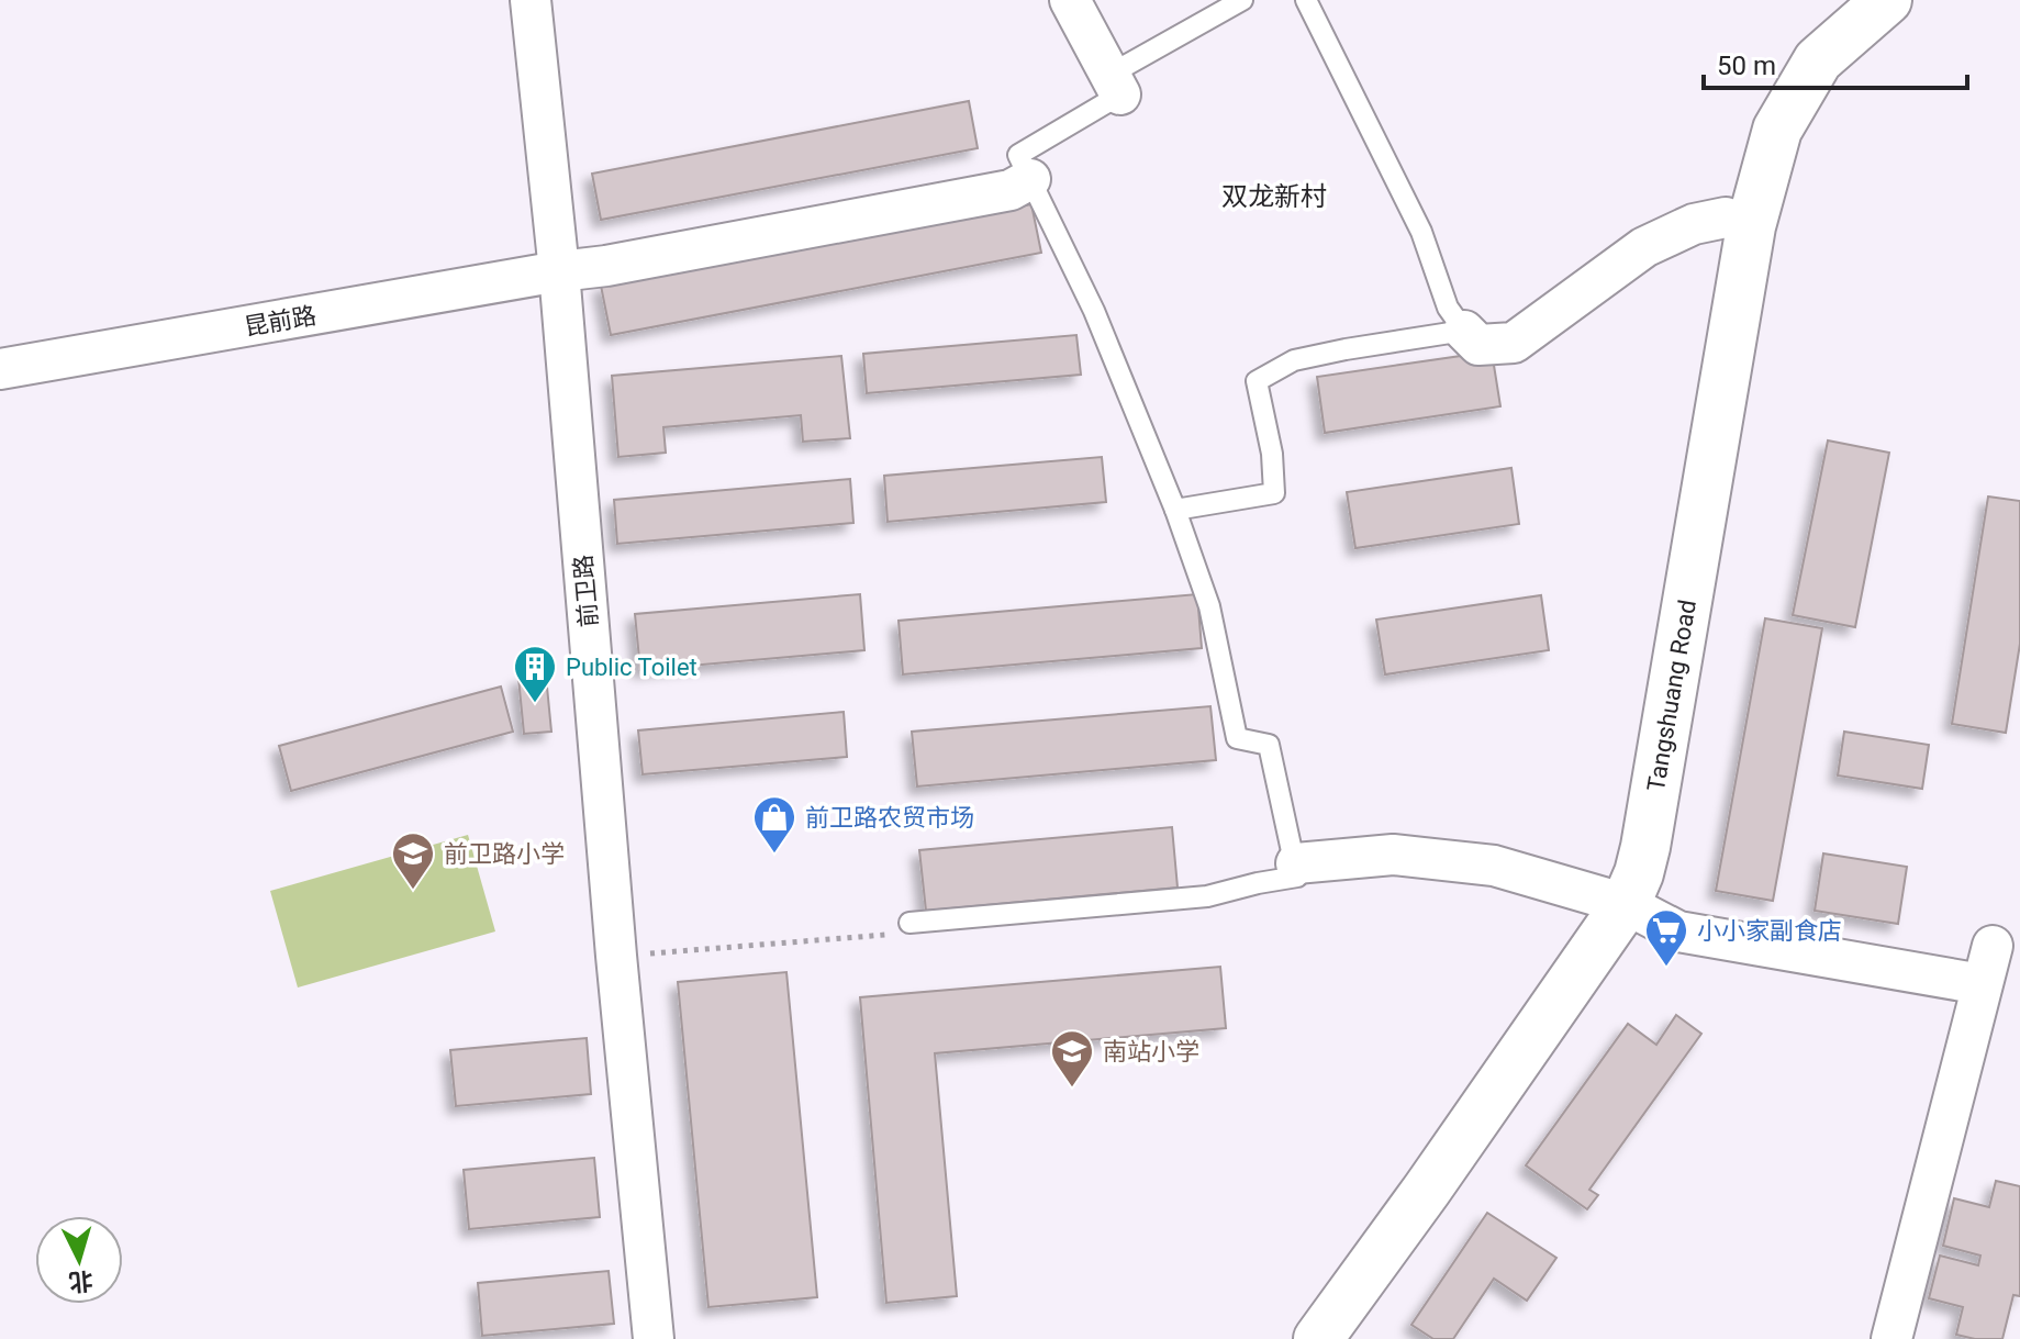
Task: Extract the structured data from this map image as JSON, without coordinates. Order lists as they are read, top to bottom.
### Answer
{
  "streets": {
    "street": ["昆前路", "前卫路", "Tangshuang Road"]
  },
  "crossings": [
    ["昆前路", "前卫路"]
  ],
  "districts": ["双龙新村"],
  "places": {
    "building": ["Public Toilet"],
    "shop": ["前卫路农贸市场"],
    "school or university": ["前卫路小学", "南站小学"],
    "supermarket": ["小小家副食店"]
  },
  "scale_bar": "50 m",
  "north": "bottom"
}
